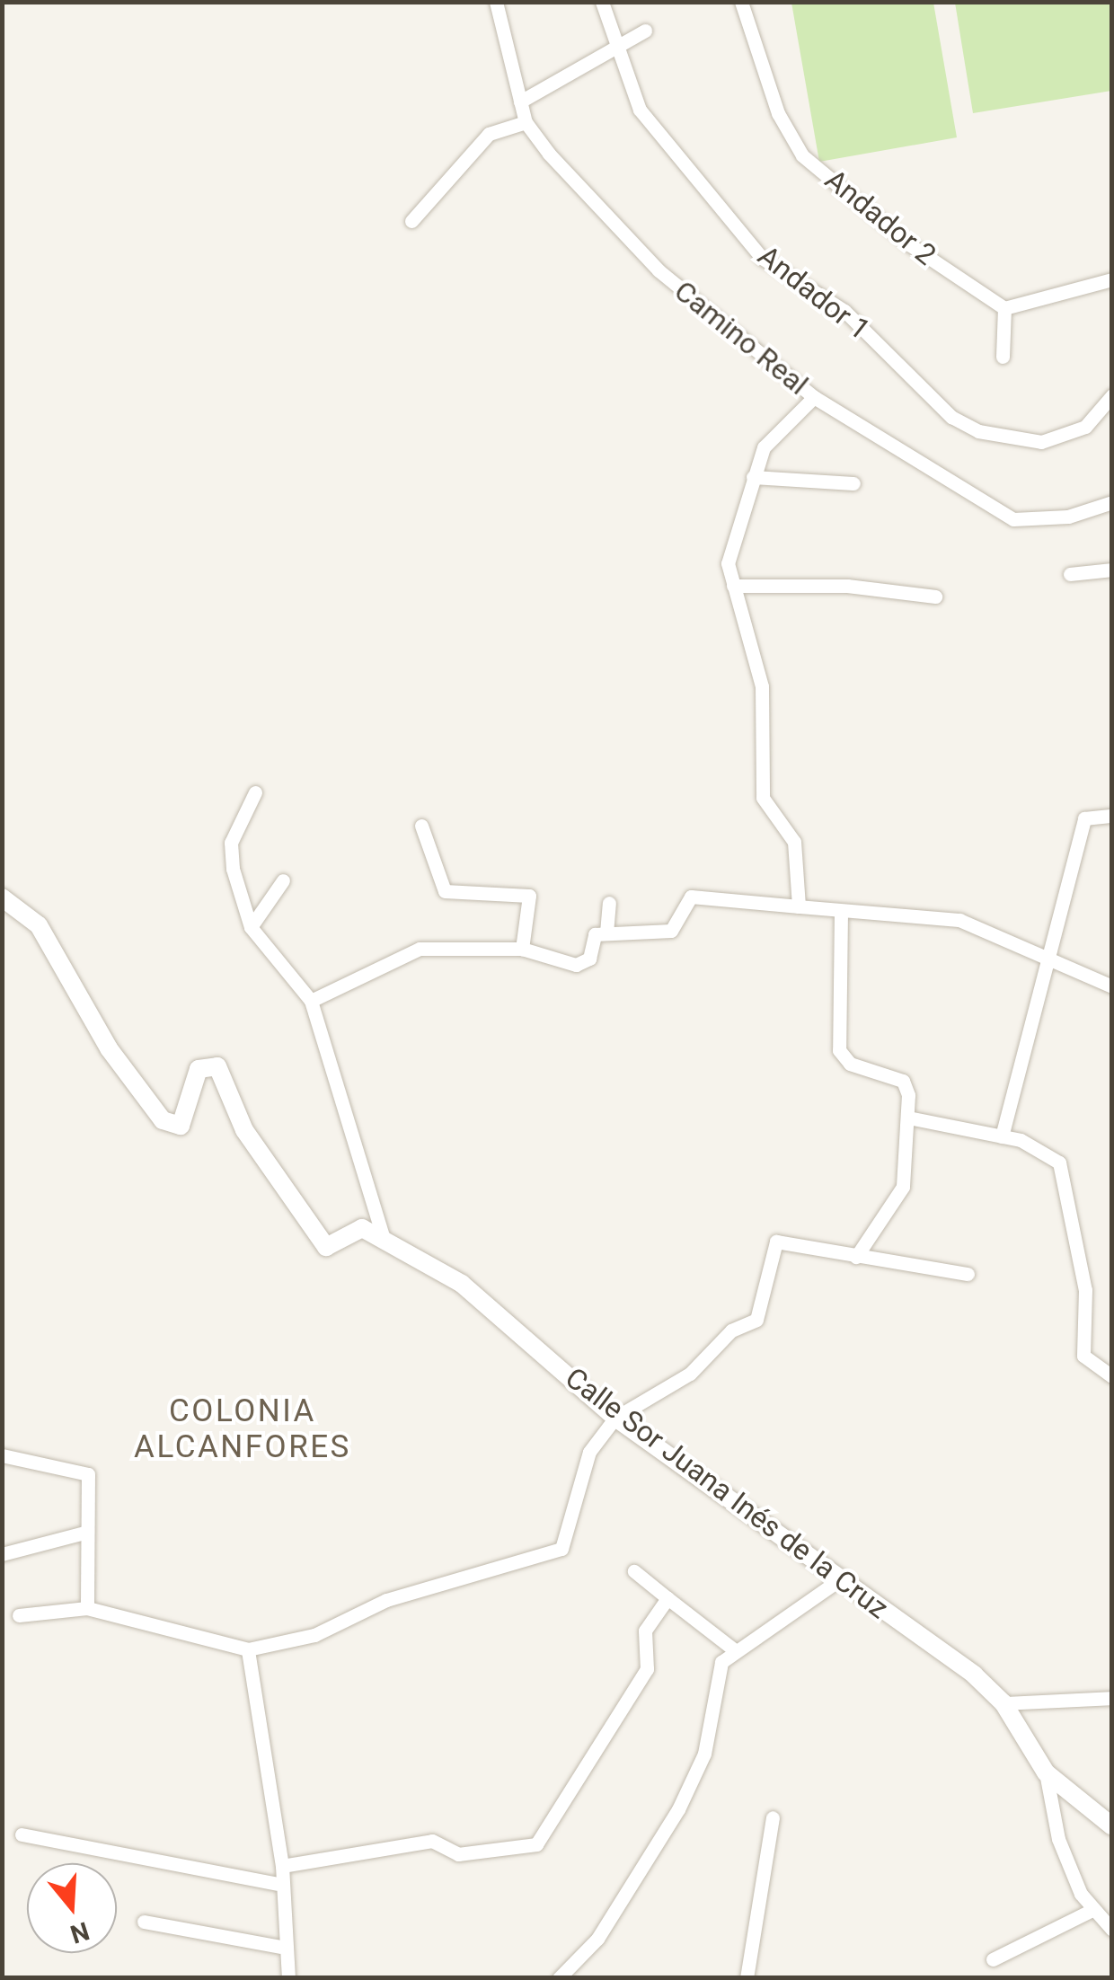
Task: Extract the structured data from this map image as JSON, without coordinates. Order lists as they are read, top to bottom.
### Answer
{
  "streets": {
    "street": [
      "Andador 2",
      "Andador 1",
      "Camino Real",
      "Calle Sor Juana Inés de la Cruz"
    ]
  },
  "districts": ["COLONIA ALCANFORES"],
  "north": "bottom"
}
